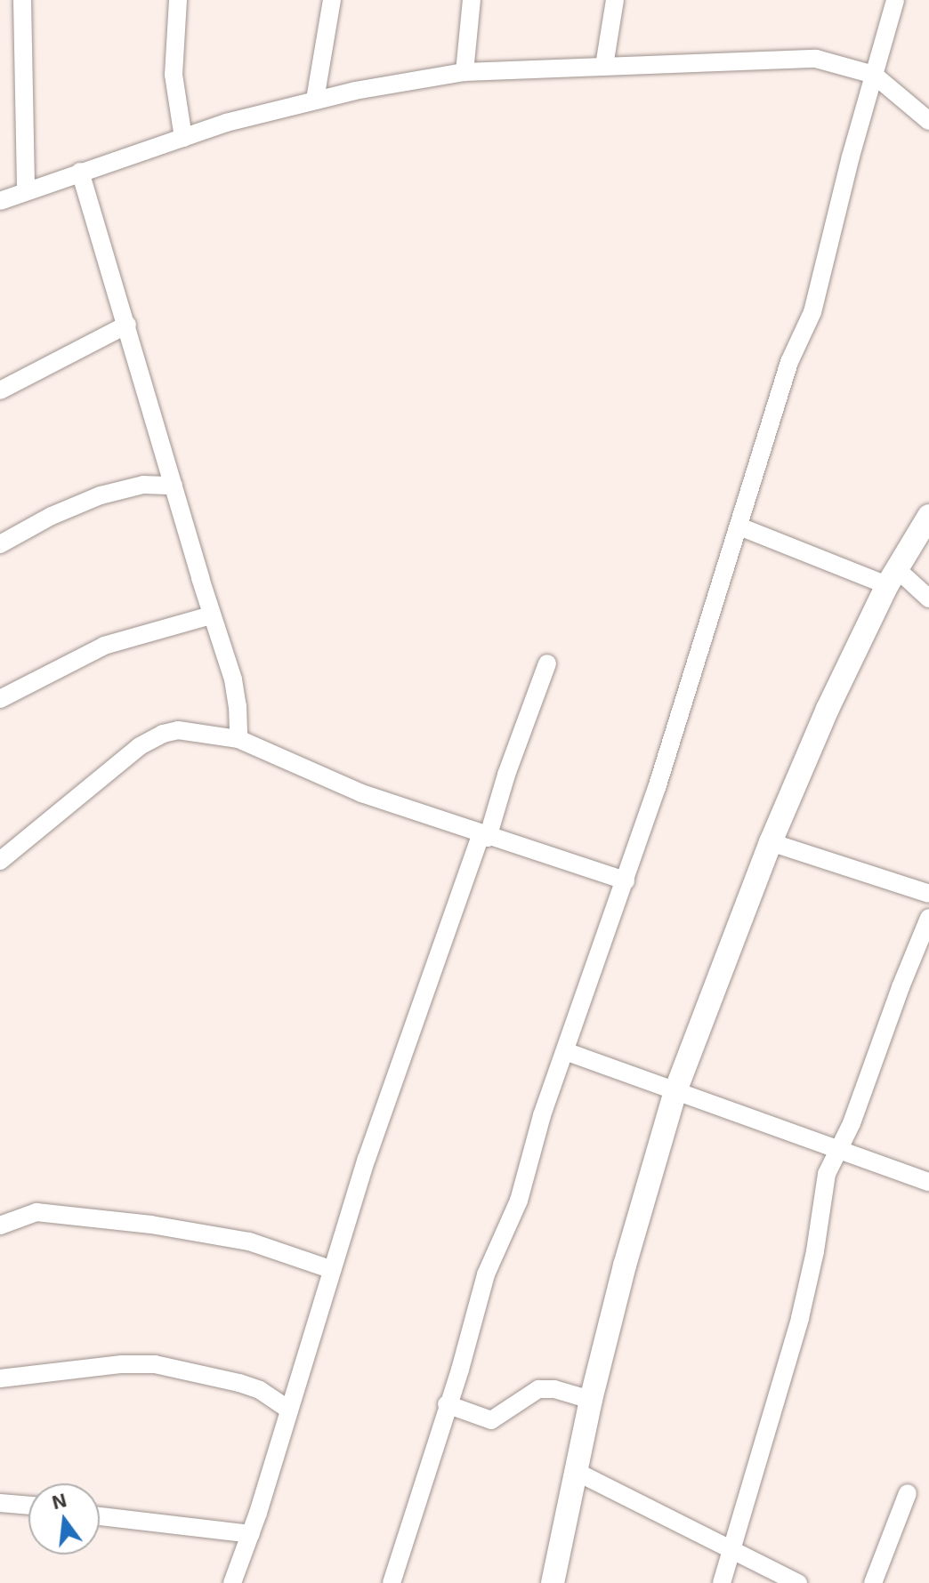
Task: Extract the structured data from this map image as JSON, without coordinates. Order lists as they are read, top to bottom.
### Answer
{
  "north": "top"
}
